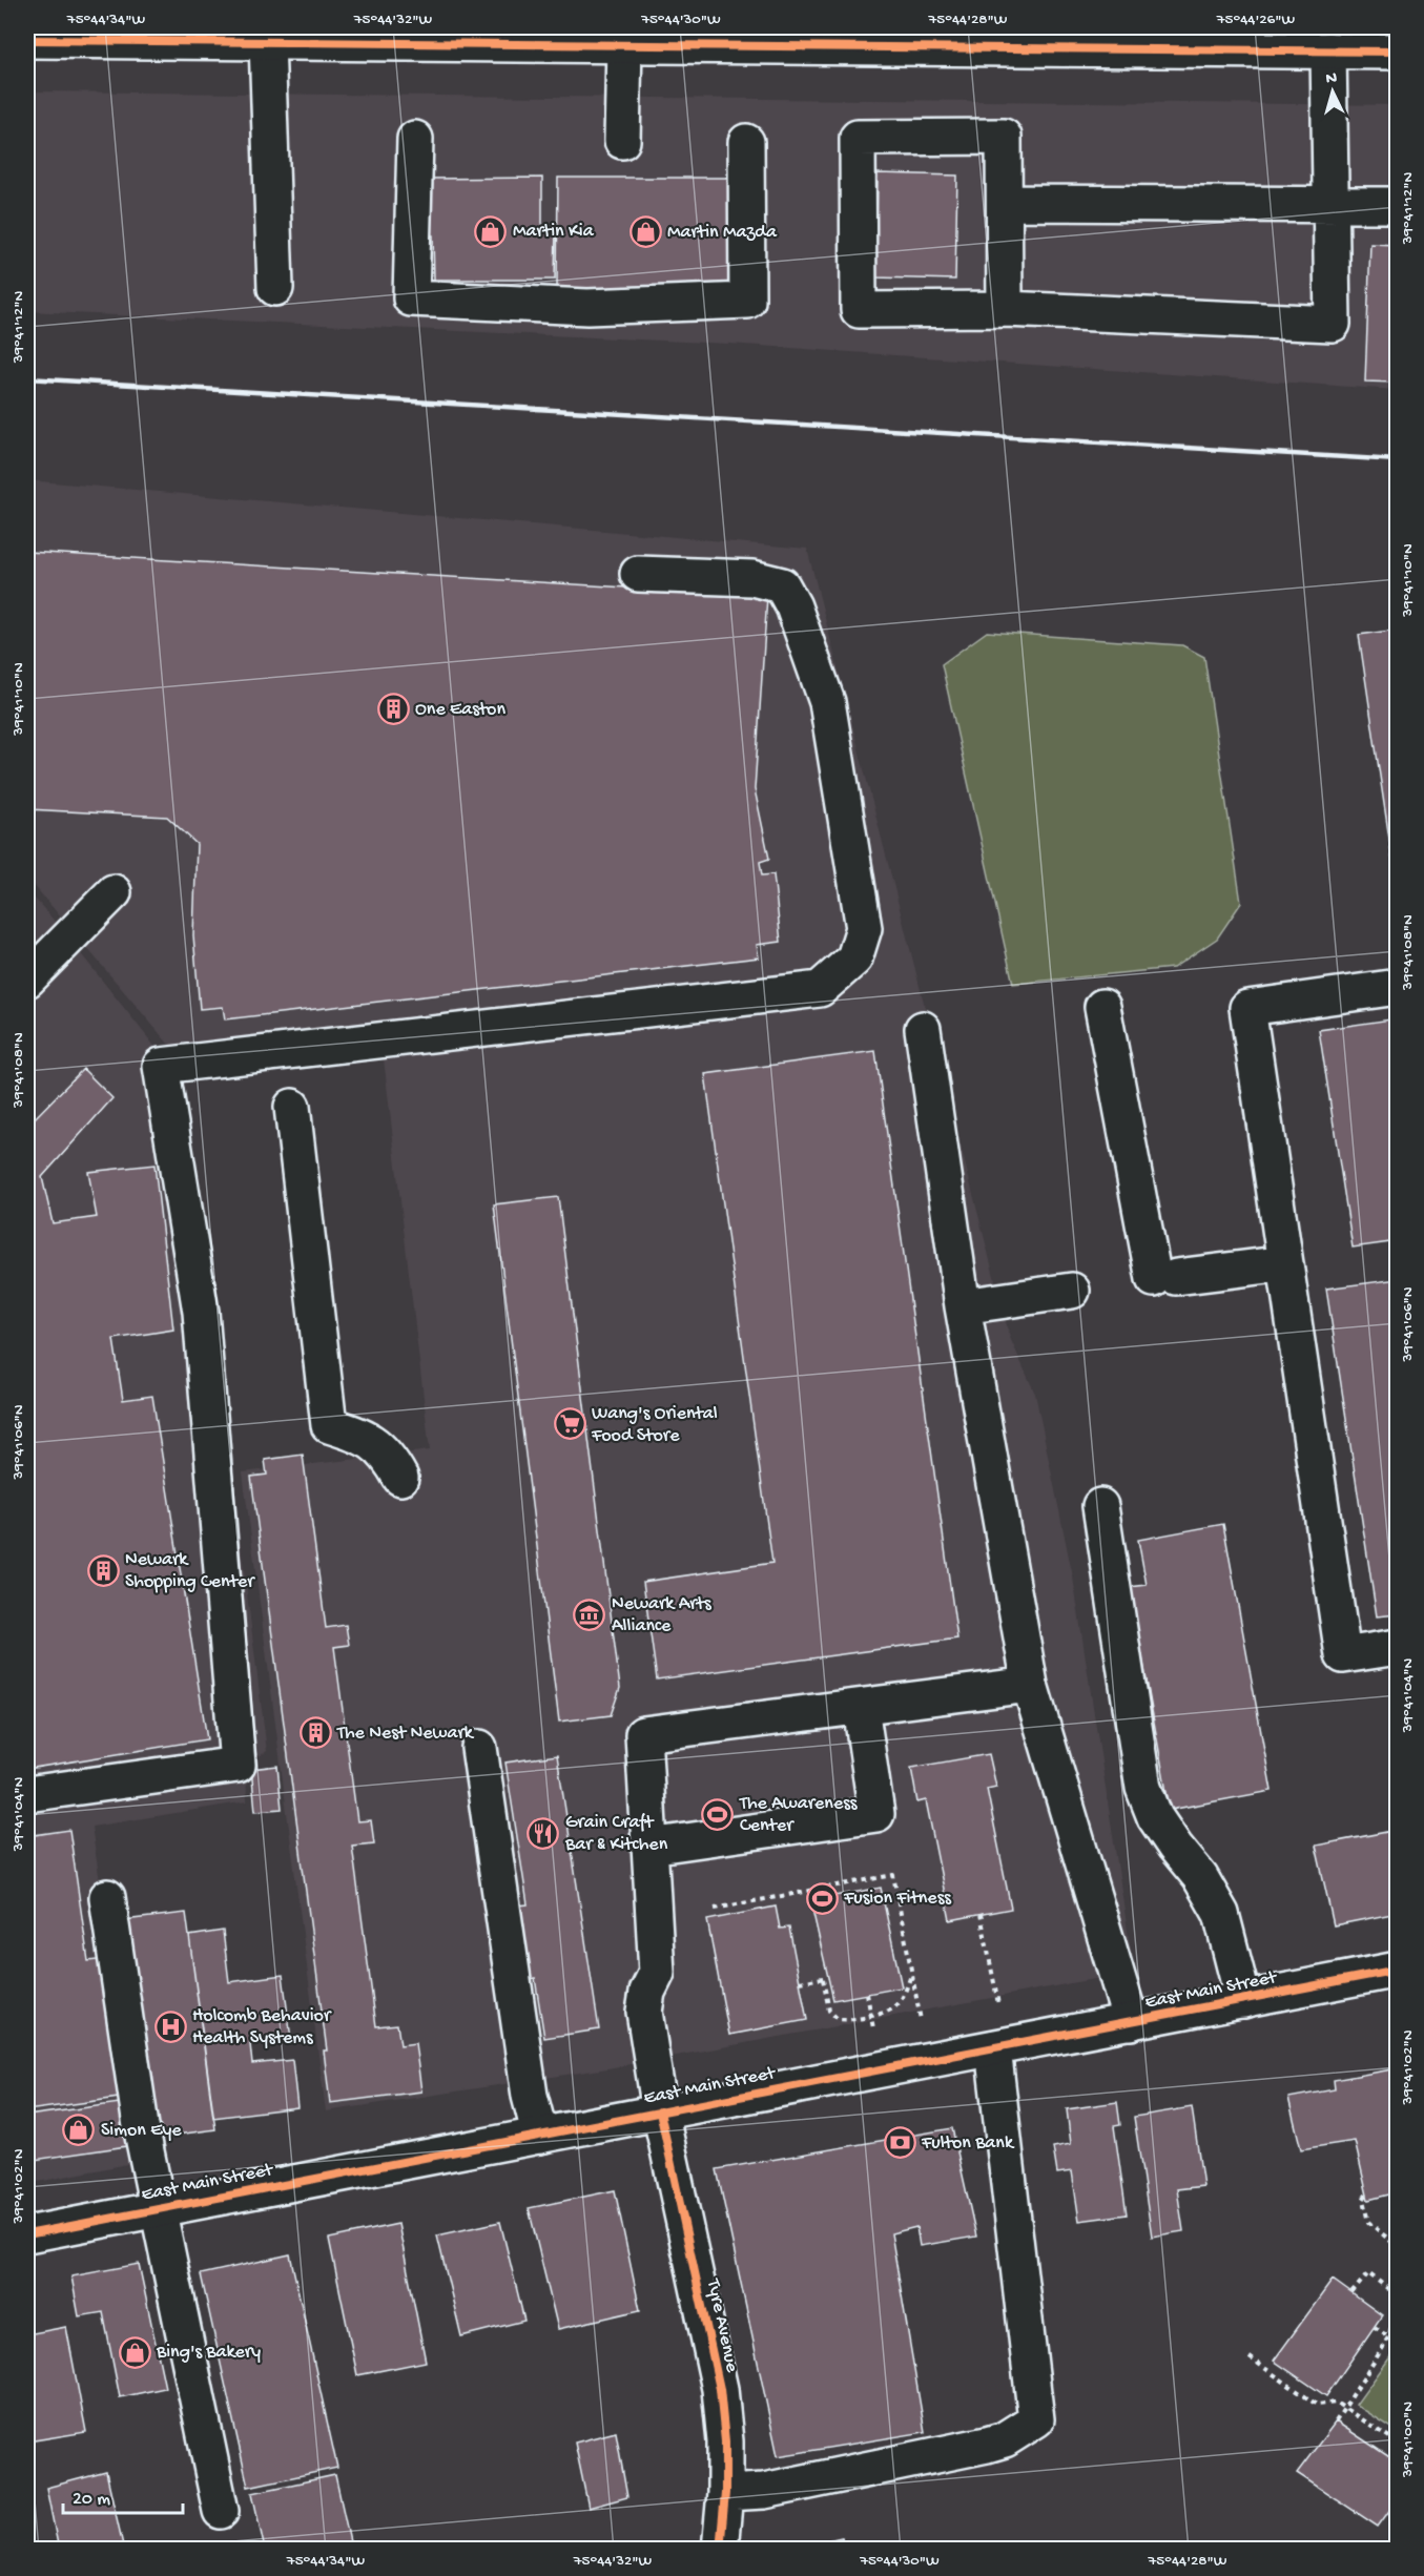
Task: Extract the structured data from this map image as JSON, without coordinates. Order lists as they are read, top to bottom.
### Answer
{
  "streets": {
    "main road": ["East Main Street", "Tyre Avenue"]
  },
  "crossings": [
    ["East Main Street", "Tyre Avenue"]
  ],
  "places": {
    "shop": [
      "Martin Kia",
      "Martin Mazda",
      "Simon Eye",
      "Bing's Bakery"
    ],
    "building": ["One Easton", "Newark Shopping Center", "The Nest Newark"],
    "supermarket": ["Wang's Oriental Food Store"],
    "museum": ["Newark Arts Alliance"],
    "sports": ["The Awareness Center", "Fusion Fitness"],
    "restaurant": ["Grain Craft Bar & Kitchen"],
    "hospital": ["Holcomb Behavior Health Systems"],
    "bank": ["Fulton Bank"]
  },
  "scale_bar": "20 m",
  "north": "top",
  "coordinates": [
    "75°44'34\"W",
    "75°44'32\"W",
    "75°44'30\"W",
    "75°44'28\"W",
    "75°44'26\"W",
    "39°41'12\"N",
    "39°41'10\"N",
    "39°41'08\"N",
    "39°41'06\"N",
    "39°41'04\"N",
    "39°41'02\"N",
    "39°41'00\"N"
  ]
}
